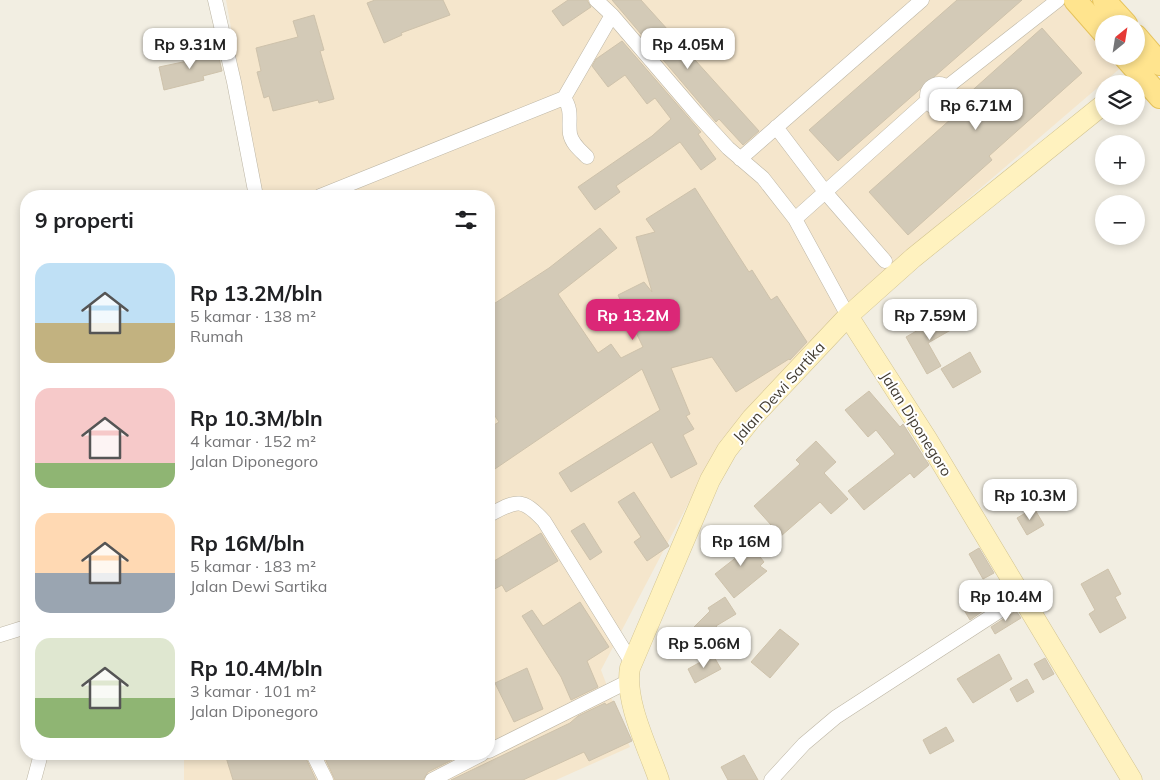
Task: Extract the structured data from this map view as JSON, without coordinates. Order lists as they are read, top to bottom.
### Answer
{
  "streets": {
    "street": ["Jalan Dewi Sartika", "Jalan Diponegoro"]
  },
  "crossings": [
    ["Jalan Dewi Sartika", "Jalan Diponegoro"]
  ],
  "north": "top right",
  "page": {
    "map_buttons": ["+", "−"],
    "price": [
      "Rp 9.31M",
      "Rp 4.05M",
      "Rp 6.71M",
      "Rp 13.2M",
      "Rp 7.59M",
      "Rp 10.3M",
      "Rp 16M",
      "Rp 10.4M",
      "Rp 5.06M"
    ],
    "heading": "9 properti",
    "list": [
      {
        "name": "Rp 13.2M/bln",
        "note": "5 kamar · 138 m² · Rumah"
      },
      {
        "name": "Rp 10.3M/bln",
        "note": "4 kamar · 152 m² · Jalan Diponegoro"
      },
      {
        "name": "Rp 16M/bln",
        "note": "5 kamar · 183 m² · Jalan Dewi Sartika"
      },
      {
        "name": "Rp 10.4M/bln",
        "note": "3 kamar · 101 m² · Jalan Diponegoro"
      }
    ]
  }
}
